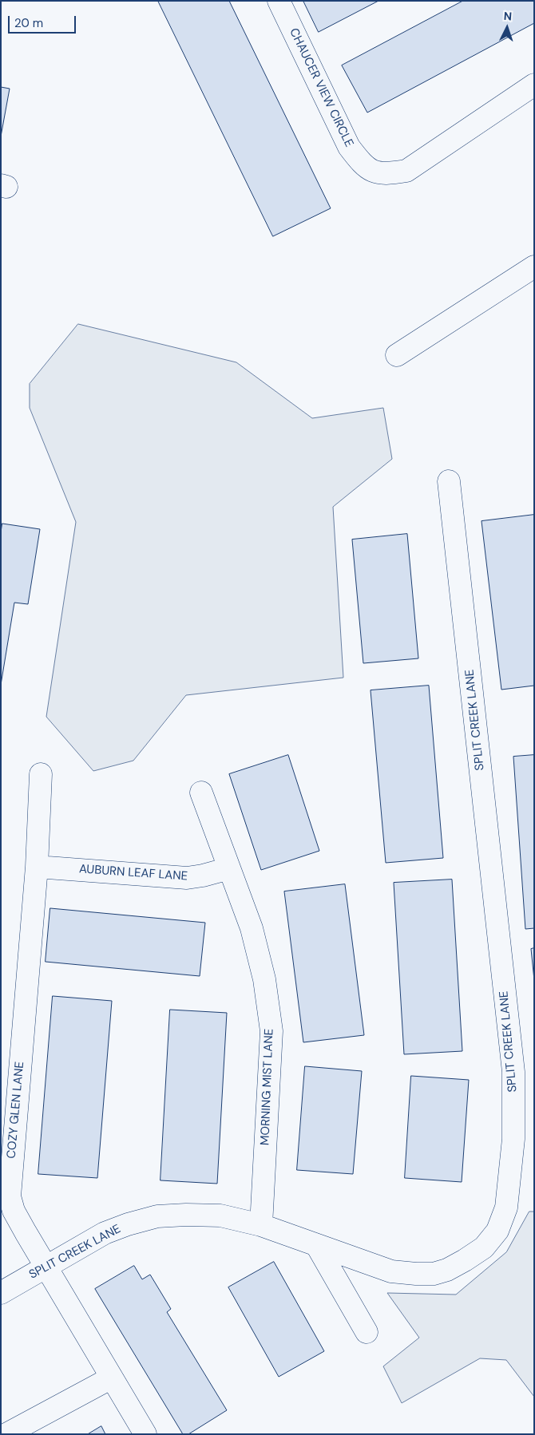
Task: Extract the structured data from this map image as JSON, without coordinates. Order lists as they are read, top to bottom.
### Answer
{
  "streets": {
    "street": [
      "CHAUCER VIEW CIRCLE",
      "SPLIT CREEK LANE",
      "AUBURN LEAF LANE",
      "MORNING MIST LANE",
      "COZY GLEN LANE"
    ]
  },
  "crossings": [
    ["SPLIT CREEK LANE", "MORNING MIST LANE"],
    ["SPLIT CREEK LANE", "COZY GLEN LANE"],
    ["AUBURN LEAF LANE", "MORNING MIST LANE"],
    ["AUBURN LEAF LANE", "COZY GLEN LANE"]
  ],
  "scale_bar": "20 m",
  "north": "top"
}
